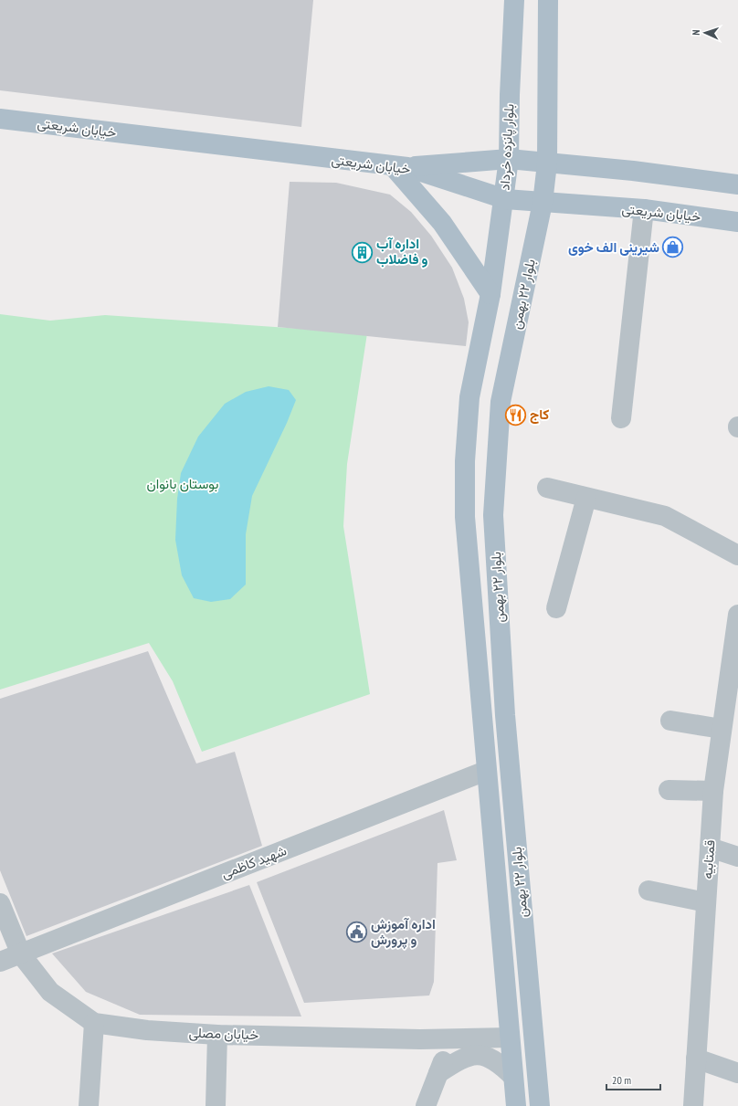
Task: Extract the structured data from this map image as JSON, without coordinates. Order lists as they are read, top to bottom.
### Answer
{
  "streets": {
    "main road": ["خیابان شریعتی", "بلوار پانزده خرداد", "بلوار ۲۲ بهمن"],
    "street": ["قمتابیه", "شهید کاظمی", "خیابان مصلی"]
  },
  "crossings": [
    ["خیابان شریعتی", "بلوار پانزده خرداد"],
    ["خیابان شریعتی", "بلوار ۲۲ بهمن"],
    ["بلوار پانزده خرداد", "بلوار ۲۲ بهمن"],
    ["بلوار ۲۲ بهمن", "شهید کاظمی"],
    ["بلوار ۲۲ بهمن", "خیابان مصلی"],
    ["شهید کاظمی", "خیابان مصلی"]
  ],
  "parks": ["بوستان بانوان"],
  "places": {
    "shop": ["شیرینی الف خوی"],
    "building": ["اداره آب و فاضلاب"],
    "restaurant": ["کاج"],
    "public building": ["اداره آموزش و پرورش"]
  },
  "scale_bar": "20 m",
  "north": "left"
}
